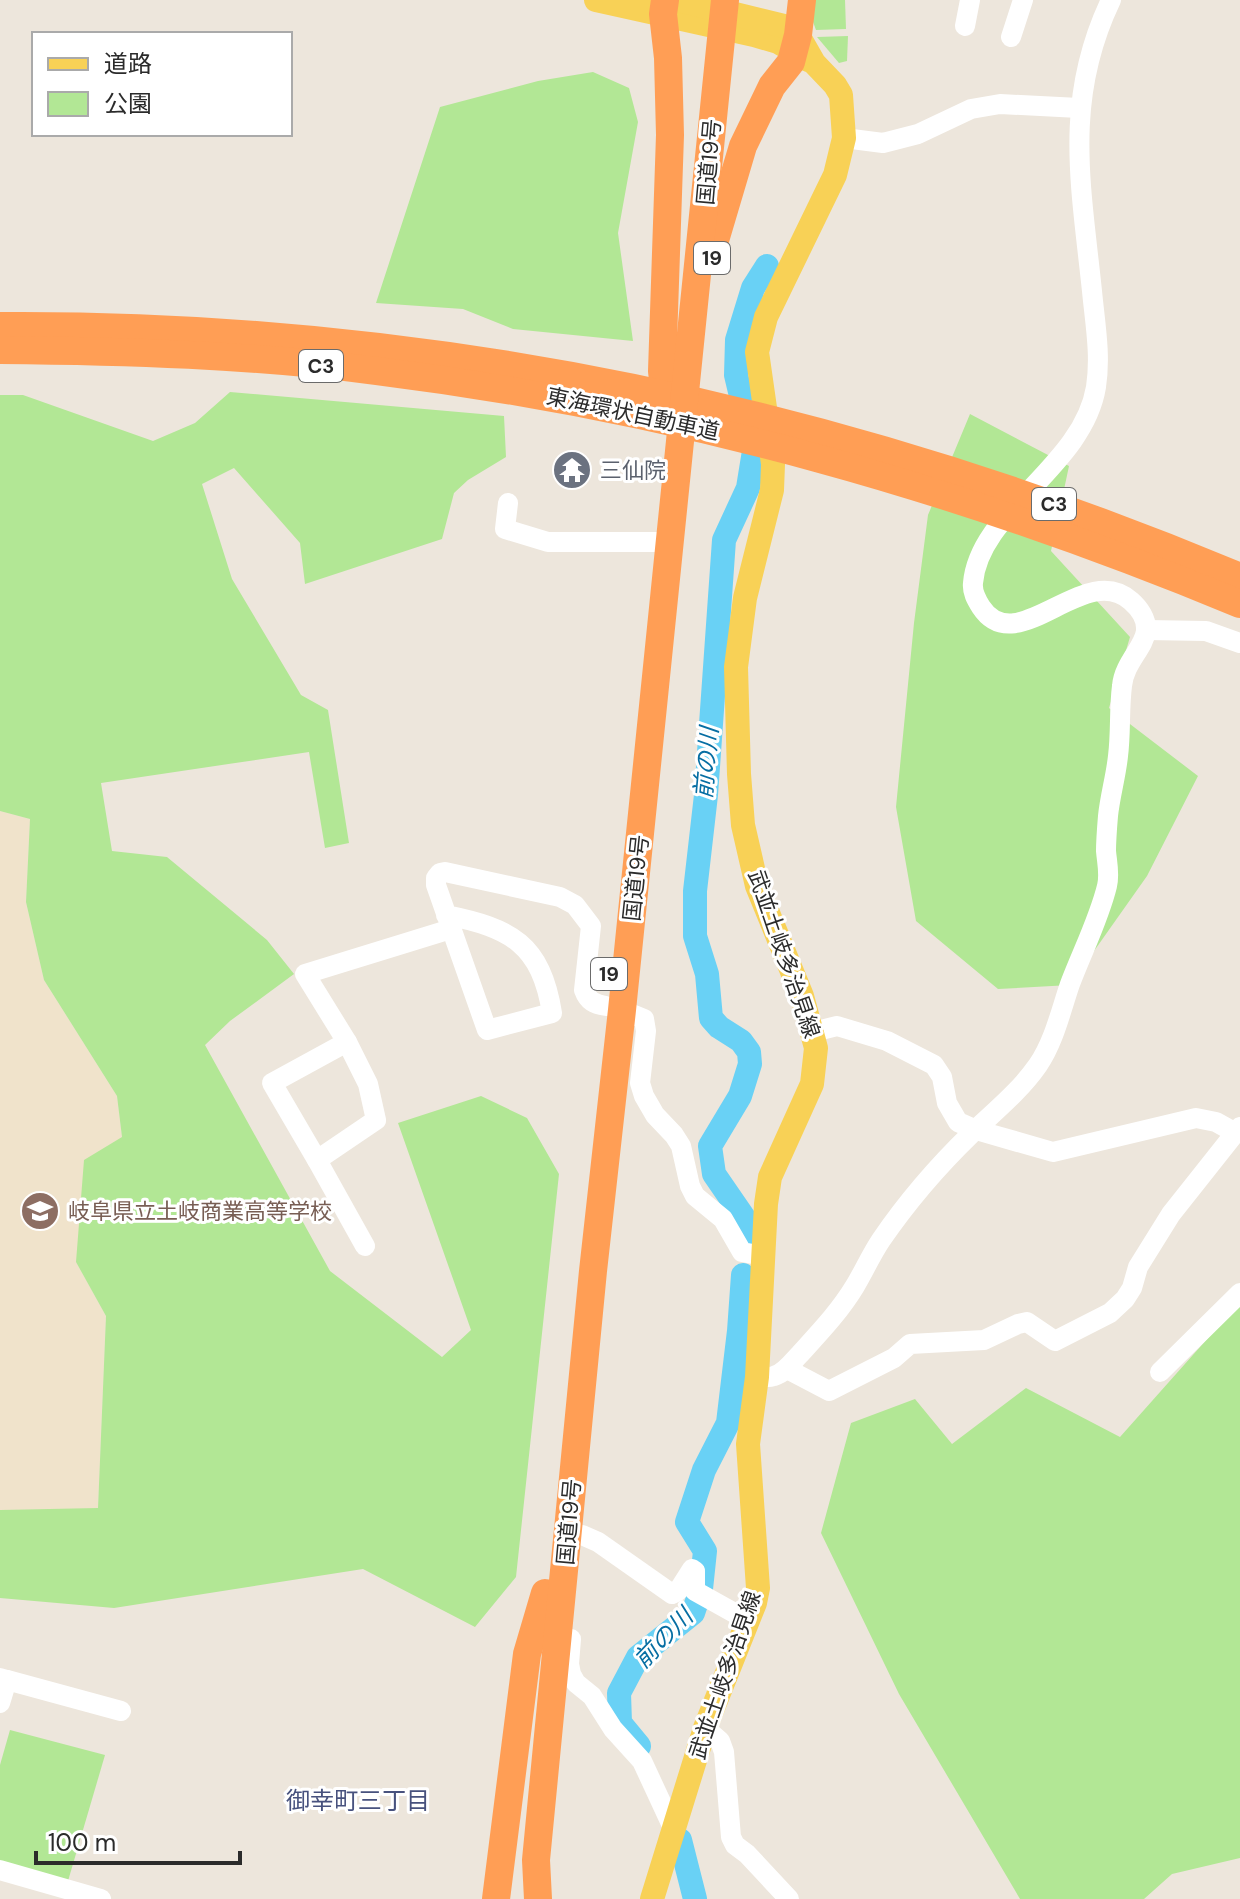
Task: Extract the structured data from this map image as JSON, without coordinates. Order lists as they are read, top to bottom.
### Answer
{
  "streets": {
    "highway": [
      "国道19号",
      "19",
      "C3",
      "東海環状自動車道"
    ],
    "main road": ["武並土岐多治見線"]
  },
  "crossings": [
    ["国道19号", "19"],
    ["国道19号", "東海環状自動車道"],
    ["19", "東海環状自動車道"],
    ["19", "武並土岐多治見線"]
  ],
  "districts": ["御幸町三丁目"],
  "water": ["前の川"],
  "places": {
    "temple": ["三仙院"],
    "school or university": ["岐阜県立土岐商業高等学校"]
  },
  "legend": ["道路", "公園"],
  "scale_bar": "100 m"
}
